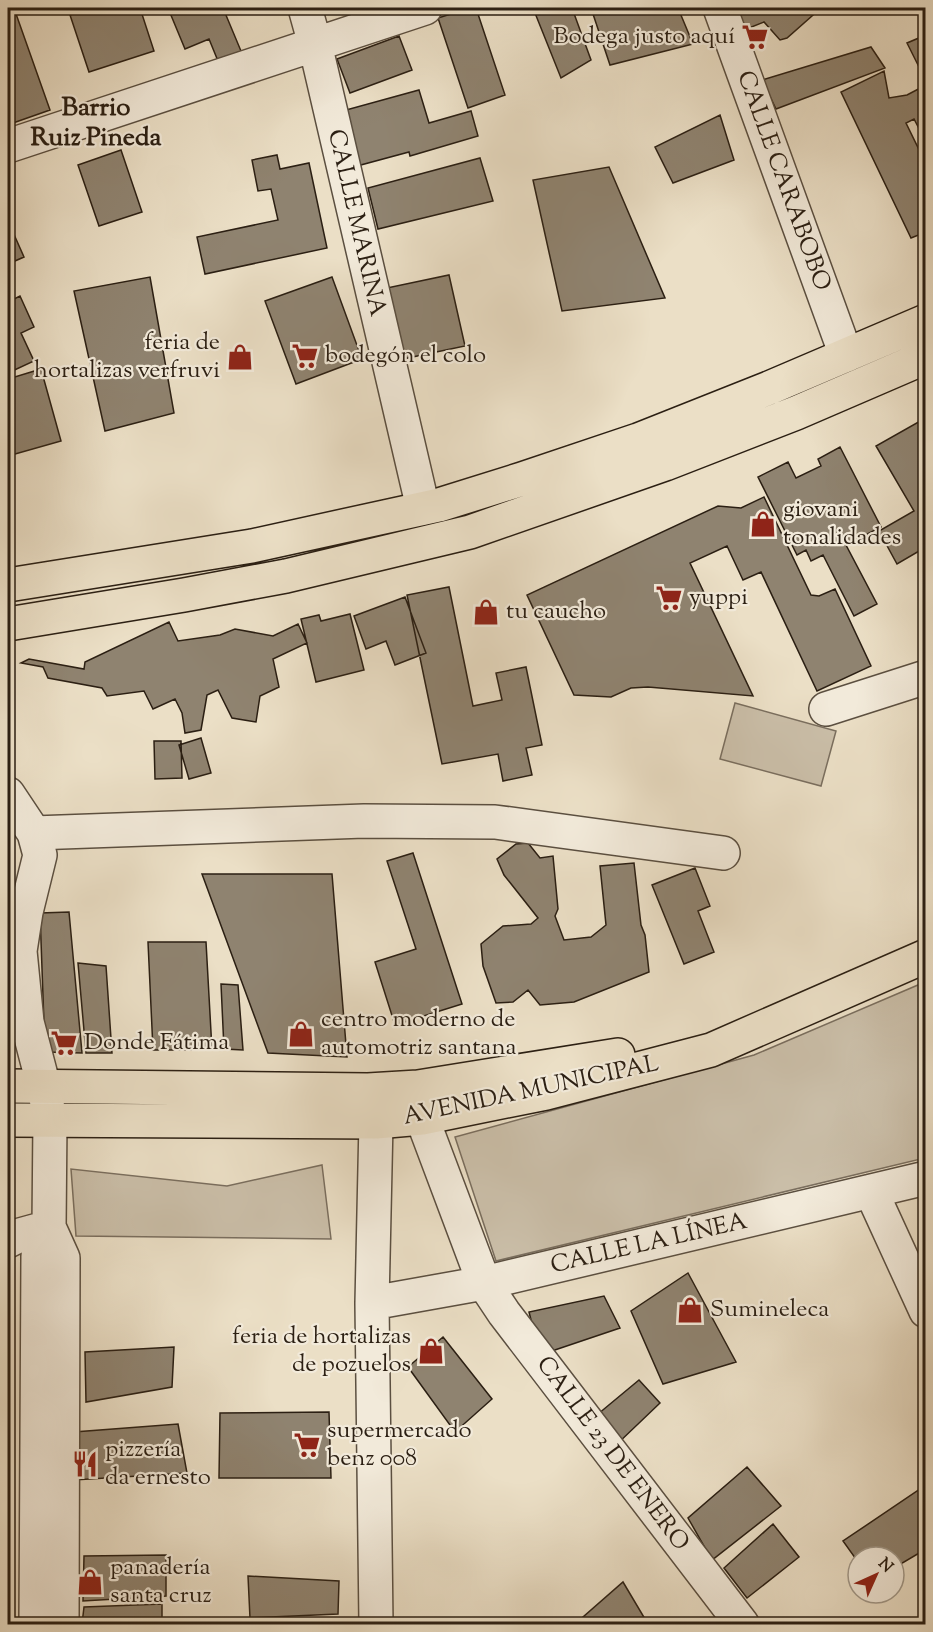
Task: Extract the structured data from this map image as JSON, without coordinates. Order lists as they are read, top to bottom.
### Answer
{
  "streets": {
    "highway": ["AVENIDA MUNICIPAL"],
    "street": [
      "CALLE CARABOBO",
      "CALLE MARINA",
      "CALLE LA LÍNEA",
      "CALLE 23 DE ENERO"
    ]
  },
  "crossings": [
    ["AVENIDA MUNICIPAL", "CALLE 23 DE ENERO"],
    ["CALLE LA LÍNEA", "CALLE 23 DE ENERO"]
  ],
  "districts": ["Barrio Ruiz Pineda"],
  "places": {
    "supermarket": [
      "Bodega justo aquí",
      "bodegón el colo",
      "yuppi",
      "Donde Fátima",
      "supermercado benz 008"
    ],
    "shop": [
      "feria de hortalizas verfruvi",
      "giovani tonalidades",
      "tu caucho",
      "centro moderno de automotriz santana",
      "Sumineleca",
      "feria de hortalizas de pozuelos",
      "panadería santa cruz"
    ],
    "restaurant": ["pizzería da ernesto"]
  },
  "north": "top right"
}
